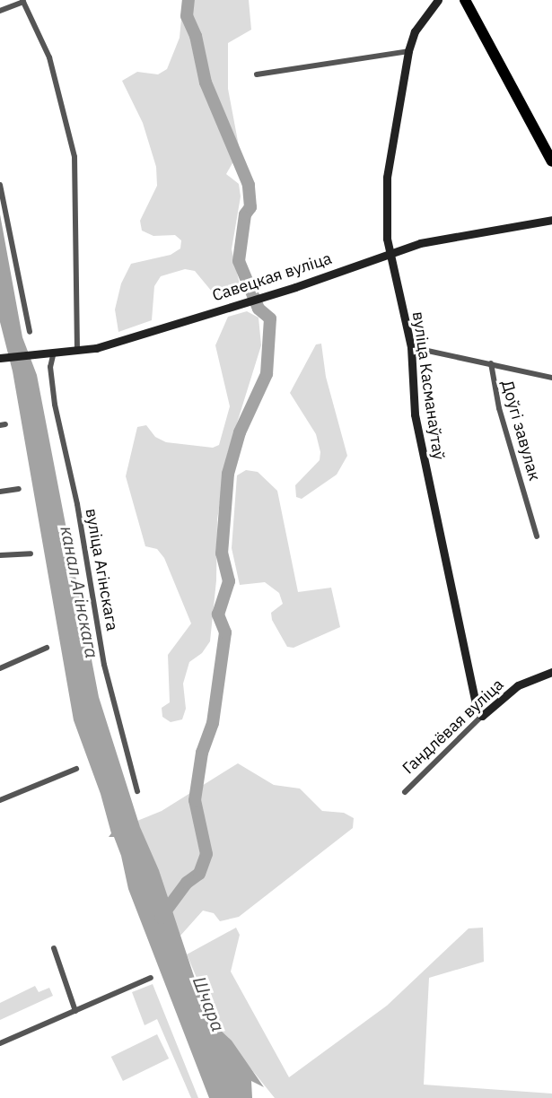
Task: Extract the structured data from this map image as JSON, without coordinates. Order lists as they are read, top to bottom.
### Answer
{
  "streets": {
    "street": [
      "Савецкая вуліца",
      "вуліца Касманаўтаў",
      "Доўгі завулак",
      "вуліца Агінскага",
      "Гандлёвая вуліца"
    ]
  },
  "crossings": [
    ["Савецкая вуліца", "вуліца Касманаўтаў"],
    ["Савецкая вуліца", "вуліца Агінскага"],
    ["вуліца Касманаўтаў", "Гандлёвая вуліца"]
  ],
  "water": ["канал Агінскага", "Шчара"]
}
